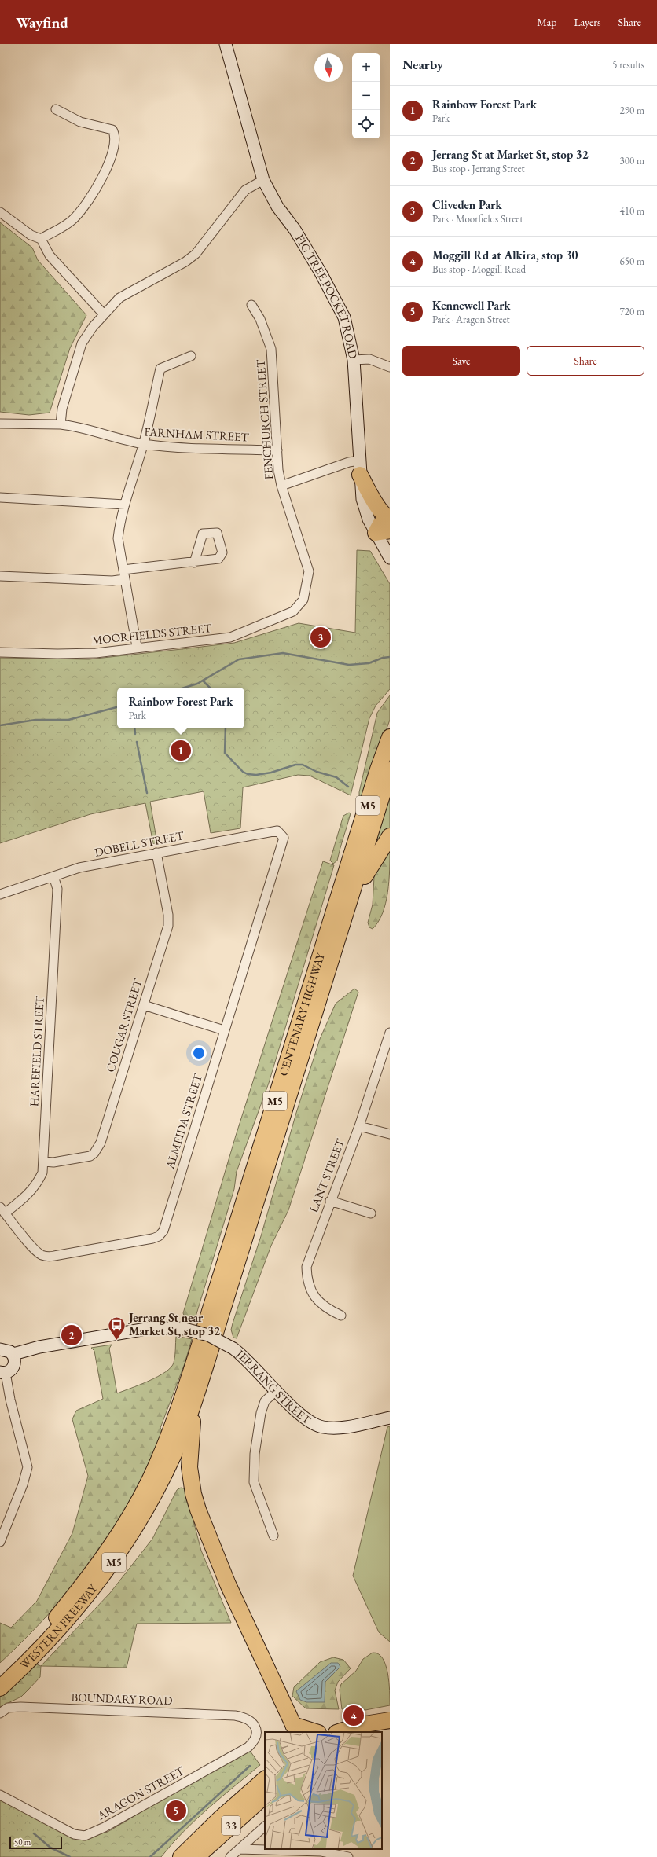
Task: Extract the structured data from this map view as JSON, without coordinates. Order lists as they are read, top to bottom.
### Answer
{
  "streets": {
    "highway": [
      "M5",
      "CENTENARY HIGHWAY",
      "WESTERN FREEWAY",
      "33"
    ],
    "main road": ["FIG TREE POCKET ROAD", "JERRANG STREET"],
    "street": [
      "FENCHURCH STREET",
      "FARNHAM STREET",
      "MOORFIELDS STREET",
      "DOBELL STREET",
      "COUGAR STREET",
      "HAREFIELD STREET",
      "ALMEIDA STREET",
      "LANT STREET",
      "BOUNDARY ROAD",
      "ARAGON STREET"
    ]
  },
  "crossings": [
    ["FENCHURCH STREET", "FARNHAM STREET"],
    ["FENCHURCH STREET", "MOORFIELDS STREET"],
    ["DOBELL STREET", "COUGAR STREET"],
    ["DOBELL STREET", "HAREFIELD STREET"],
    ["DOBELL STREET", "ALMEIDA STREET"],
    ["CENTENARY HIGHWAY", "WESTERN FREEWAY"],
    ["COUGAR STREET", "HAREFIELD STREET"],
    ["HAREFIELD STREET", "ALMEIDA STREET"],
    ["BOUNDARY ROAD", "ARAGON STREET"]
  ],
  "places": {
    "bus stop": ["Jerrang St near Market St, stop 32"]
  },
  "scale_bar": "50 m",
  "north": "bottom",
  "page": {
    "header": "Wayfind",
    "nav": ["Map", "Layers", "Share"],
    "heading": ["Nearby", "5 results"],
    "map_buttons": ["+", "−"],
    "list": [
      {
        "mark": "1",
        "name": "Rainbow Forest Park",
        "note": "Park",
        "value": "290 m"
      },
      {
        "mark": "2",
        "name": "Jerrang St at Market St, stop 32",
        "note": "Bus stop · Jerrang Street",
        "value": "300 m"
      },
      {
        "mark": "3",
        "name": "Cliveden Park",
        "note": "Park · Moorfields Street",
        "value": "410 m"
      },
      {
        "mark": "4",
        "name": "Moggill Rd at Alkira, stop 30",
        "note": "Bus stop · Moggill Road",
        "value": "650 m"
      },
      {
        "mark": "5",
        "name": "Kennewell Park",
        "note": "Park · Aragon Street",
        "value": "720 m"
      }
    ],
    "buttons": ["Save", "Share"],
    "pins": [
      "3",
      "1",
      "2",
      "4",
      "5"
    ],
    "popup": ["Rainbow Forest Park", "Park"],
    "scale": "50 m"
  }
}
